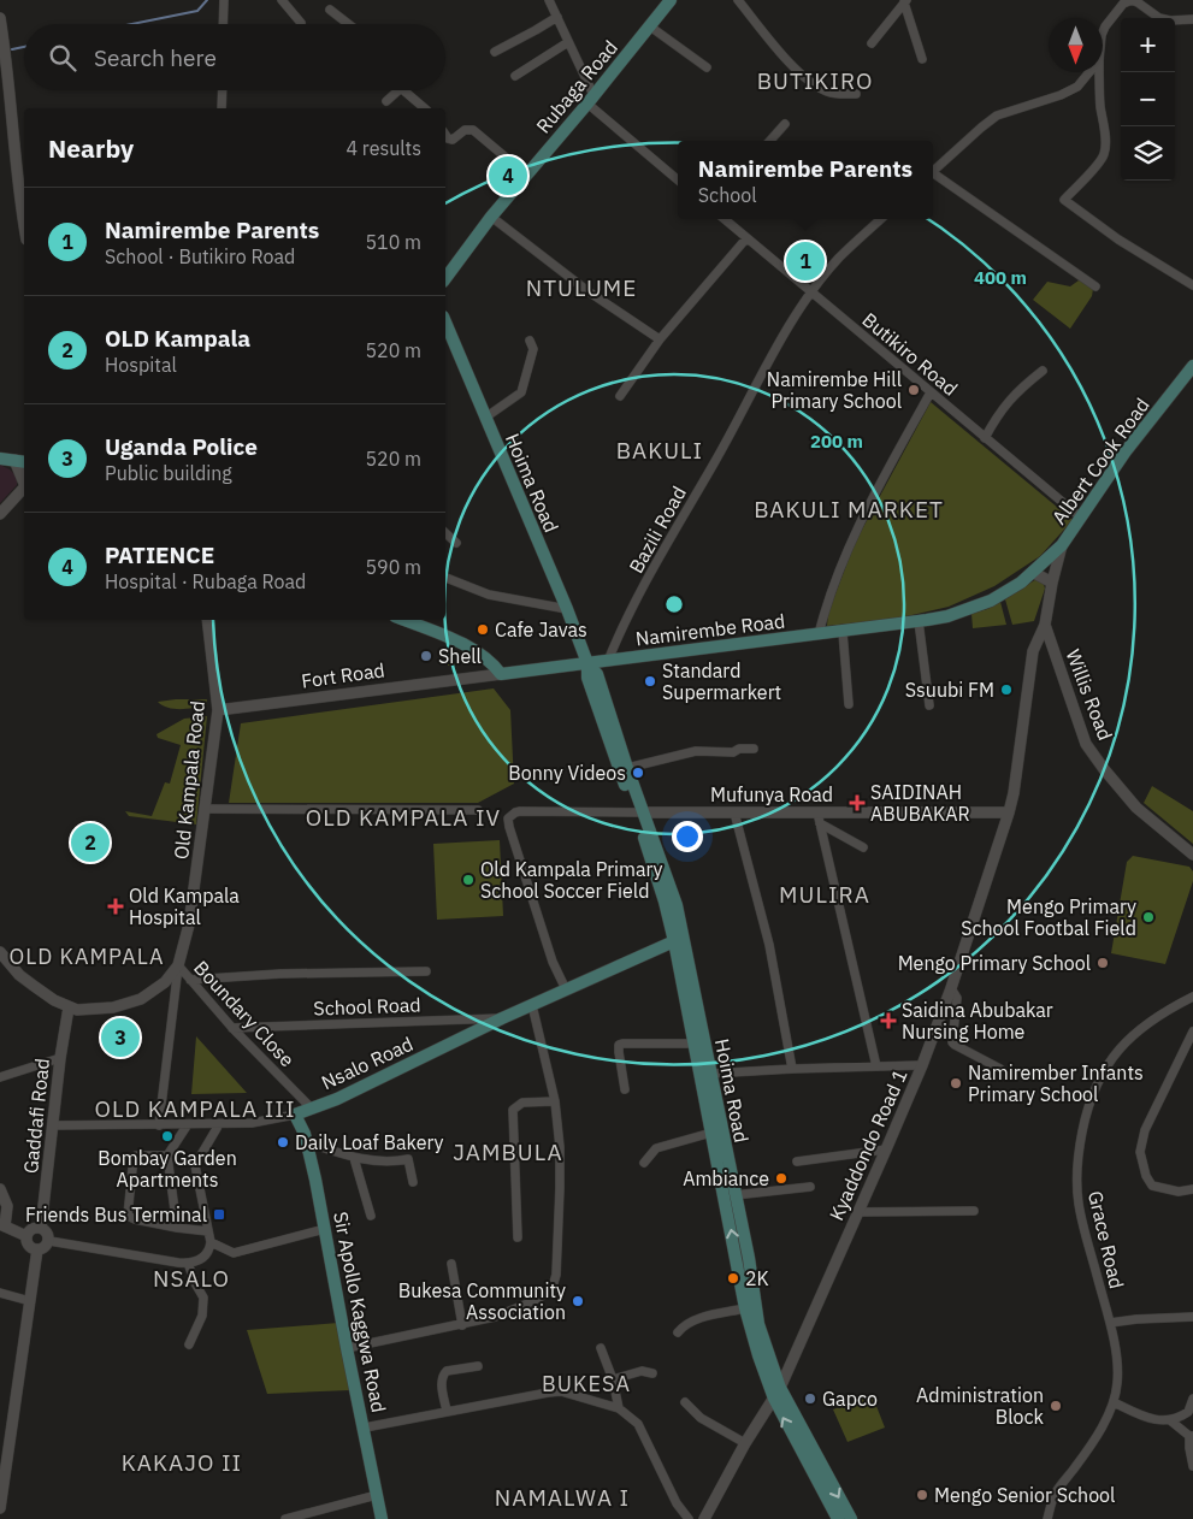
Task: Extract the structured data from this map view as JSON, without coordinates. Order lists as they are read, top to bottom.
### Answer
{
  "streets": {
    "main road": [
      "Rubaga Road",
      "Albert Cook Road",
      "Hoima Road",
      "Namirembe Road",
      "Nsalo Road",
      "Sir Apollo Kaggwa Road"
    ],
    "street": [
      "Butikiro Road",
      "Bazili Road",
      "Fort Road",
      "Willis Road",
      "Old Kampala Road",
      "Mufunya Road",
      "School Road",
      "Boundary Close",
      "Gaddafi Road",
      "Kyaddondo Road 1",
      "Grace Road"
    ]
  },
  "crossings": [
    ["Butikiro Road", "Albert Cook Road"],
    ["Butikiro Road", "Bazili Road"],
    ["Albert Cook Road", "Namirembe Road"],
    ["Albert Cook Road", "Willis Road"],
    ["Hoima Road", "Namirembe Road"],
    ["Hoima Road", "Mufunya Road"],
    ["Hoima Road", "Nsalo Road"],
    ["Hoima Road", "Kyaddondo Road 1"],
    ["Bazili Road", "Namirembe Road"],
    ["Namirembe Road", "Fort Road"],
    ["Fort Road", "Old Kampala Road"],
    ["Willis Road", "Kyaddondo Road 1"],
    ["Old Kampala Road", "Boundary Close"],
    ["Old Kampala Road", "Gaddafi Road"],
    ["Mufunya Road", "Kyaddondo Road 1"],
    ["School Road", "Boundary Close"],
    ["School Road", "Nsalo Road"],
    ["Boundary Close", "Nsalo Road"],
    ["Nsalo Road", "Gaddafi Road"],
    ["Nsalo Road", "Sir Apollo Kaggwa Road"]
  ],
  "districts": [
    "BUTIKIRO",
    "NTULUME",
    "BAKULI",
    "BAKULI MARKET",
    "OLD KAMPALA IV",
    "MULIRA",
    "OLD KAMPALA",
    "OLD KAMPALA III",
    "JAMBULA",
    "NSALO",
    "BUKESA",
    "KAKAJO II",
    "NAMALWA I"
  ],
  "places": {
    "other": [
      "Namirembe Hill Primary School",
      "Cafe Javas",
      "Shell",
      "Standard Supermarkert",
      "Ssuubi FM",
      "Bonny Videos",
      "Old Kampala Primary School Soccer Field",
      "Mengo Primary School Footbal Field",
      "Mengo Primary School",
      "Namirember Infants Primary School",
      "Bombay Garden Apartments",
      "Daily Loaf Bakery",
      "Ambiance",
      "2K",
      "Bukesa Community Association",
      "Gapco",
      "Administration Block",
      "Mengo Senior School"
    ],
    "health": ["SAIDINAH ABUBAKAR", "Old Kampala Hospital", "Saidina Abubakar Nursing Home"],
    "transit": ["Friends Bus Terminal"]
  },
  "north": "bottom",
  "page": {
    "map_buttons": ["+", "−"],
    "search": "Search here",
    "heading": ["Nearby", "4 results"],
    "popup": ["Namirembe Parents", "School"],
    "pins": [
      "4",
      "1",
      "2",
      "3"
    ],
    "list": [
      {
        "mark": "1",
        "name": "Namirembe Parents",
        "note": "School · Butikiro Road",
        "value": "510 m"
      },
      {
        "mark": "2",
        "name": "OLD Kampala",
        "note": "Hospital",
        "value": "520 m"
      },
      {
        "mark": "3",
        "name": "Uganda Police",
        "note": "Public building",
        "value": "520 m"
      },
      {
        "mark": "4",
        "name": "PATIENCE",
        "note": "Hospital · Rubaga Road",
        "value": "590 m"
      }
    ]
  },
  "rings": ["400 m", "200 m"]
}
